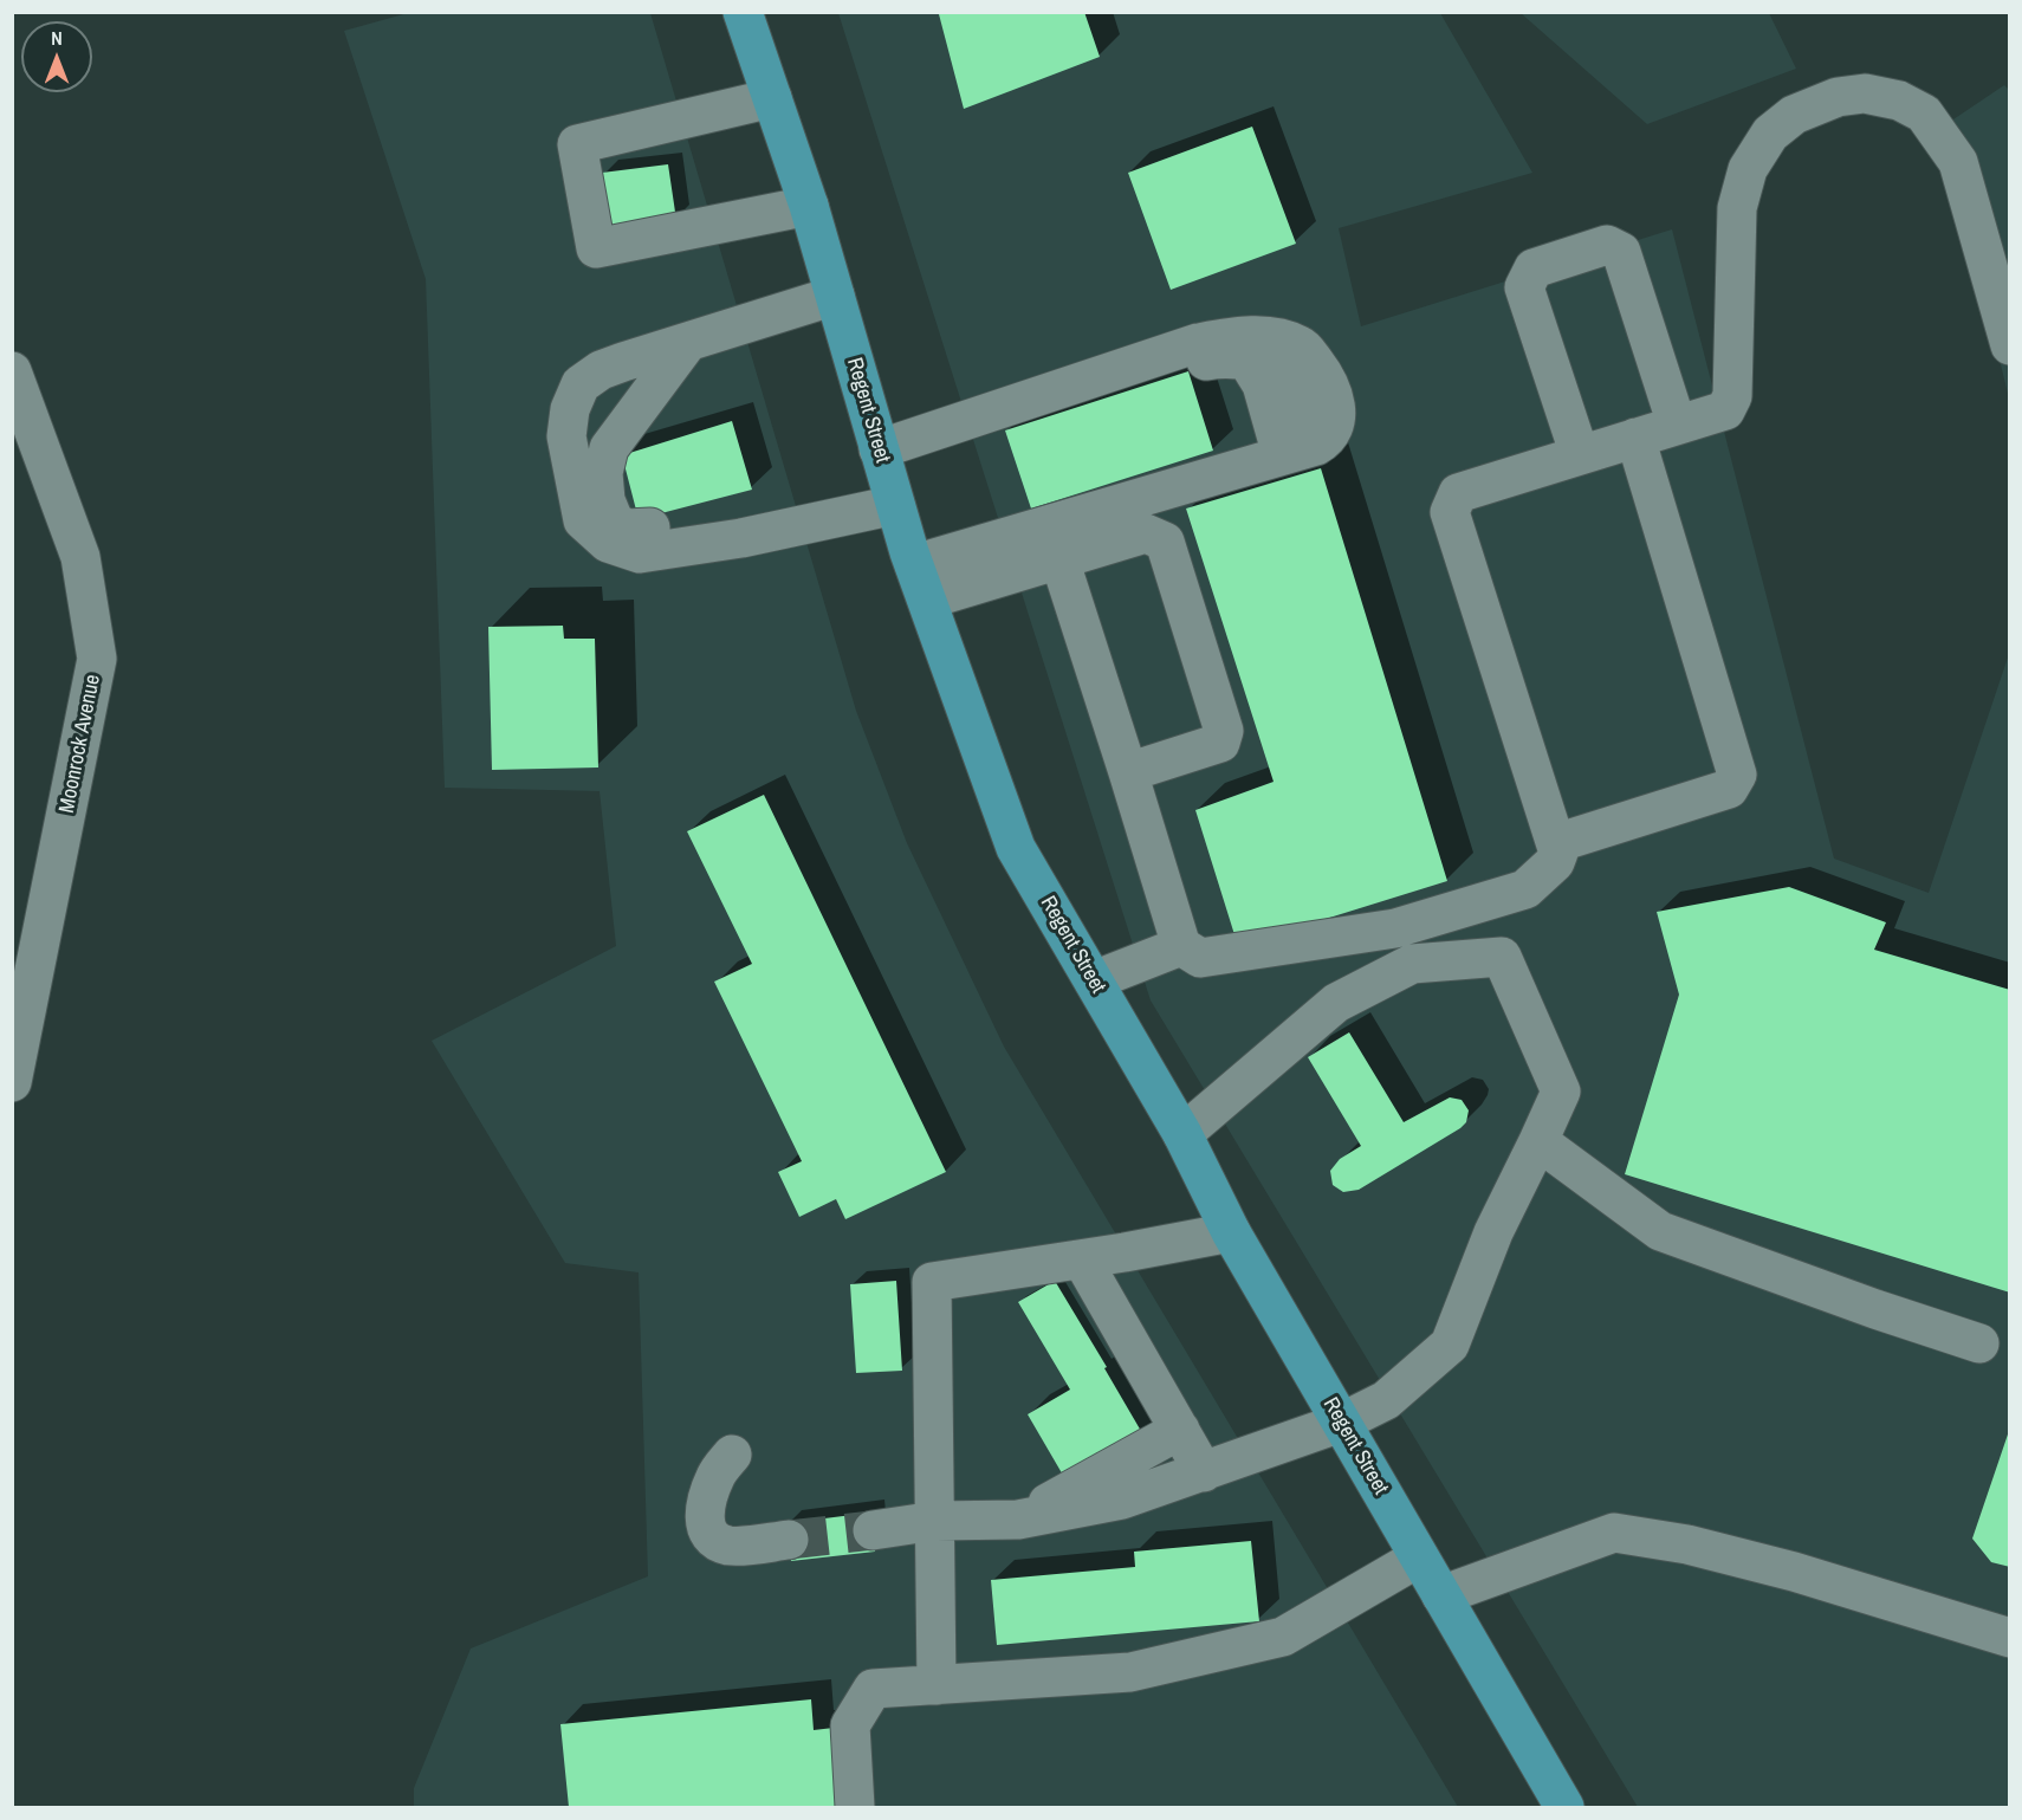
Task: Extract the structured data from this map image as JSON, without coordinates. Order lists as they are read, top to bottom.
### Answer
{
  "streets": {
    "main road": ["Regent Street"],
    "street": ["Moonrock Avenue"]
  },
  "north": "top"
}
